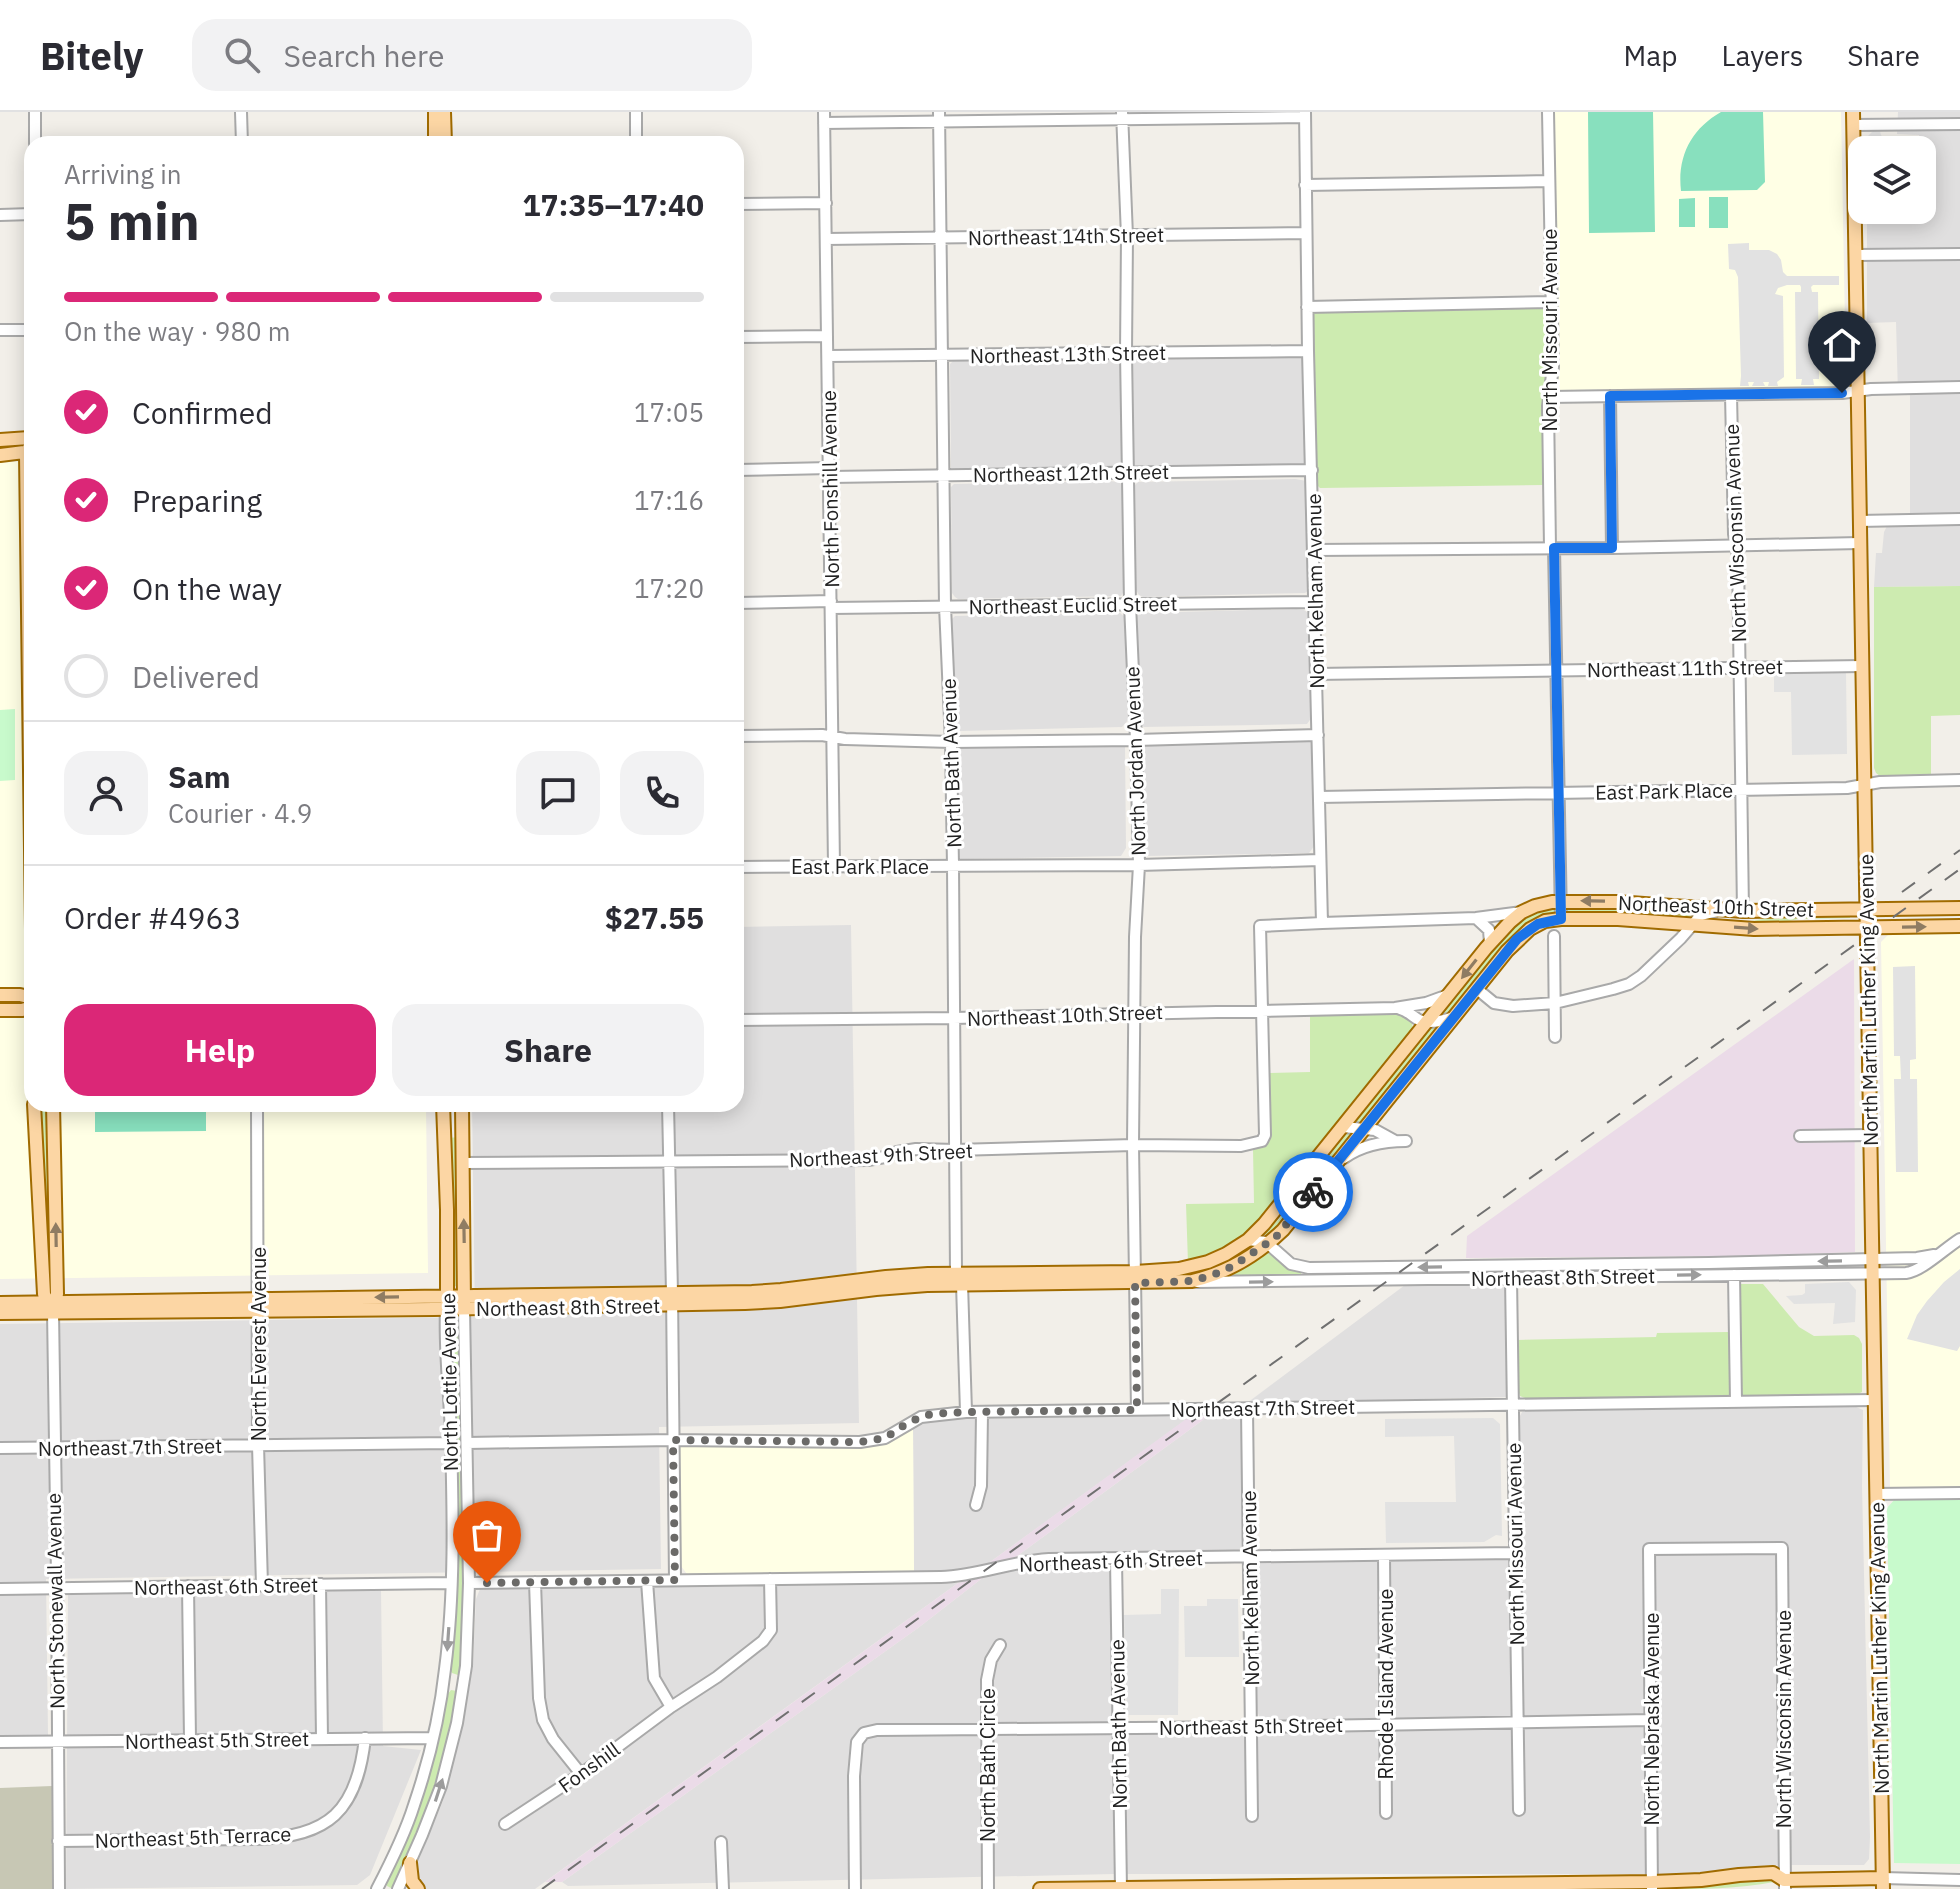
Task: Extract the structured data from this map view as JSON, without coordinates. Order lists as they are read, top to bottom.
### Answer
{
  "streets": {
    "main road": [
      "Northeast 10th Street",
      "North Martin Luther King Avenue",
      "Northeast 8th Street",
      "North Lottie Avenue",
      "North Stonewall Avenue"
    ],
    "street": [
      "Northeast 14th Street",
      "North Missouri Avenue",
      "Northeast 13th Street",
      "Northeast 12th Street",
      "North Fonshill Avenue",
      "North Wisconsin Avenue",
      "North Kelham Avenue",
      "Northeast Euclid Street",
      "Northeast 11th Street",
      "North Jordan Avenue",
      "North Bath Avenue",
      "East Park Place",
      "Northeast 9th Street",
      "North Everest Avenue",
      "Northeast 7th Street",
      "Northeast 6th Street",
      "Rhode Island Avenue",
      "North Nebraska Avenue",
      "Northeast 5th Street",
      "North Bath Circle",
      "Fonshill",
      "Northeast 5th Terrace"
    ]
  },
  "crossings": [
    ["Northeast 14th Street", "North Fonshill Avenue"],
    ["Northeast 14th Street", "North Kelham Avenue"],
    ["Northeast 14th Street", "North Jordan Avenue"],
    ["Northeast 14th Street", "North Bath Avenue"],
    ["North Missouri Avenue", "Northeast 11th Street"],
    ["North Missouri Avenue", "East Park Place"],
    ["North Missouri Avenue", "Northeast 10th Street"],
    ["North Missouri Avenue", "Northeast 8th Street"],
    ["North Missouri Avenue", "Northeast 7th Street"],
    ["North Missouri Avenue", "Northeast 6th Street"],
    ["North Missouri Avenue", "Northeast 5th Street"],
    ["Northeast 13th Street", "North Fonshill Avenue"],
    ["Northeast 13th Street", "North Kelham Avenue"],
    ["Northeast 13th Street", "North Jordan Avenue"],
    ["Northeast 13th Street", "North Bath Avenue"],
    ["Northeast 12th Street", "North Fonshill Avenue"],
    ["Northeast 12th Street", "North Kelham Avenue"],
    ["Northeast 12th Street", "North Jordan Avenue"],
    ["Northeast 12th Street", "North Bath Avenue"],
    ["North Fonshill Avenue", "Northeast Euclid Street"],
    ["North Fonshill Avenue", "East Park Place"],
    ["North Wisconsin Avenue", "Northeast 11th Street"],
    ["North Wisconsin Avenue", "East Park Place"],
    ["North Wisconsin Avenue", "Northeast 10th Street"],
    ["North Wisconsin Avenue", "North Nebraska Avenue"],
    ["North Kelham Avenue", "Northeast Euclid Street"],
    ["North Kelham Avenue", "Northeast 11th Street"],
    ["North Kelham Avenue", "East Park Place"],
    ["North Kelham Avenue", "Northeast 7th Street"],
    ["North Kelham Avenue", "Northeast 6th Street"],
    ["North Kelham Avenue", "Northeast 5th Street"],
    ["Northeast Euclid Street", "North Jordan Avenue"],
    ["Northeast Euclid Street", "North Bath Avenue"],
    ["Northeast 11th Street", "North Martin Luther King Avenue"],
    ["North Jordan Avenue", "East Park Place"],
    ["North Jordan Avenue", "Northeast 10th Street"],
    ["North Jordan Avenue", "Northeast 9th Street"],
    ["North Jordan Avenue", "Northeast 8th Street"],
    ["North Jordan Avenue", "Northeast 7th Street"],
    ["North Bath Avenue", "East Park Place"],
    ["North Bath Avenue", "Northeast 10th Street"],
    ["North Bath Avenue", "Northeast 9th Street"],
    ["North Bath Avenue", "Northeast 8th Street"],
    ["North Bath Avenue", "Northeast 7th Street"],
    ["North Bath Avenue", "Northeast 6th Street"],
    ["North Bath Avenue", "Northeast 5th Street"],
    ["East Park Place", "North Martin Luther King Avenue"],
    ["Northeast 10th Street", "North Martin Luther King Avenue"],
    ["Northeast 10th Street", "Northeast 9th Street"],
    ["North Martin Luther King Avenue", "Northeast 8th Street"],
    ["North Martin Luther King Avenue", "Northeast 7th Street"],
    ["Northeast 9th Street", "North Lottie Avenue"],
    ["Northeast 8th Street", "North Everest Avenue"],
    ["Northeast 8th Street", "North Lottie Avenue"],
    ["Northeast 8th Street", "North Stonewall Avenue"],
    ["North Everest Avenue", "Northeast 7th Street"],
    ["North Everest Avenue", "Northeast 6th Street"],
    ["North Lottie Avenue", "Northeast 7th Street"],
    ["North Lottie Avenue", "Northeast 6th Street"],
    ["North Lottie Avenue", "Northeast 5th Street"],
    ["Northeast 7th Street", "North Stonewall Avenue"],
    ["Northeast 6th Street", "North Stonewall Avenue"],
    ["Northeast 6th Street", "Rhode Island Avenue"],
    ["North Stonewall Avenue", "Northeast 5th Street"],
    ["North Stonewall Avenue", "Northeast 5th Terrace"],
    ["Rhode Island Avenue", "Northeast 5th Street"],
    ["North Nebraska Avenue", "Northeast 5th Street"],
    ["Northeast 5th Street", "North Bath Circle"],
    ["Northeast 5th Street", "Northeast 5th Terrace"]
  ],
  "page": {
    "header": "Bitely",
    "search": "Search here",
    "nav": ["Map", "Layers", "Share"],
    "heading": ["5 min", "Arriving in", "17:35–17:40"],
    "panel": [
      "Sam",
      "Courier · 4.9",
      "Order #4963",
      "$27.55"
    ],
    "bar": "On the way · 980 m",
    "list": [
      ["Confirmed", "17:05"],
      ["Preparing", "17:16"],
      ["On the way", "17:20"],
      "Delivered"
    ],
    "buttons": ["Help", "Share"]
  }
}
